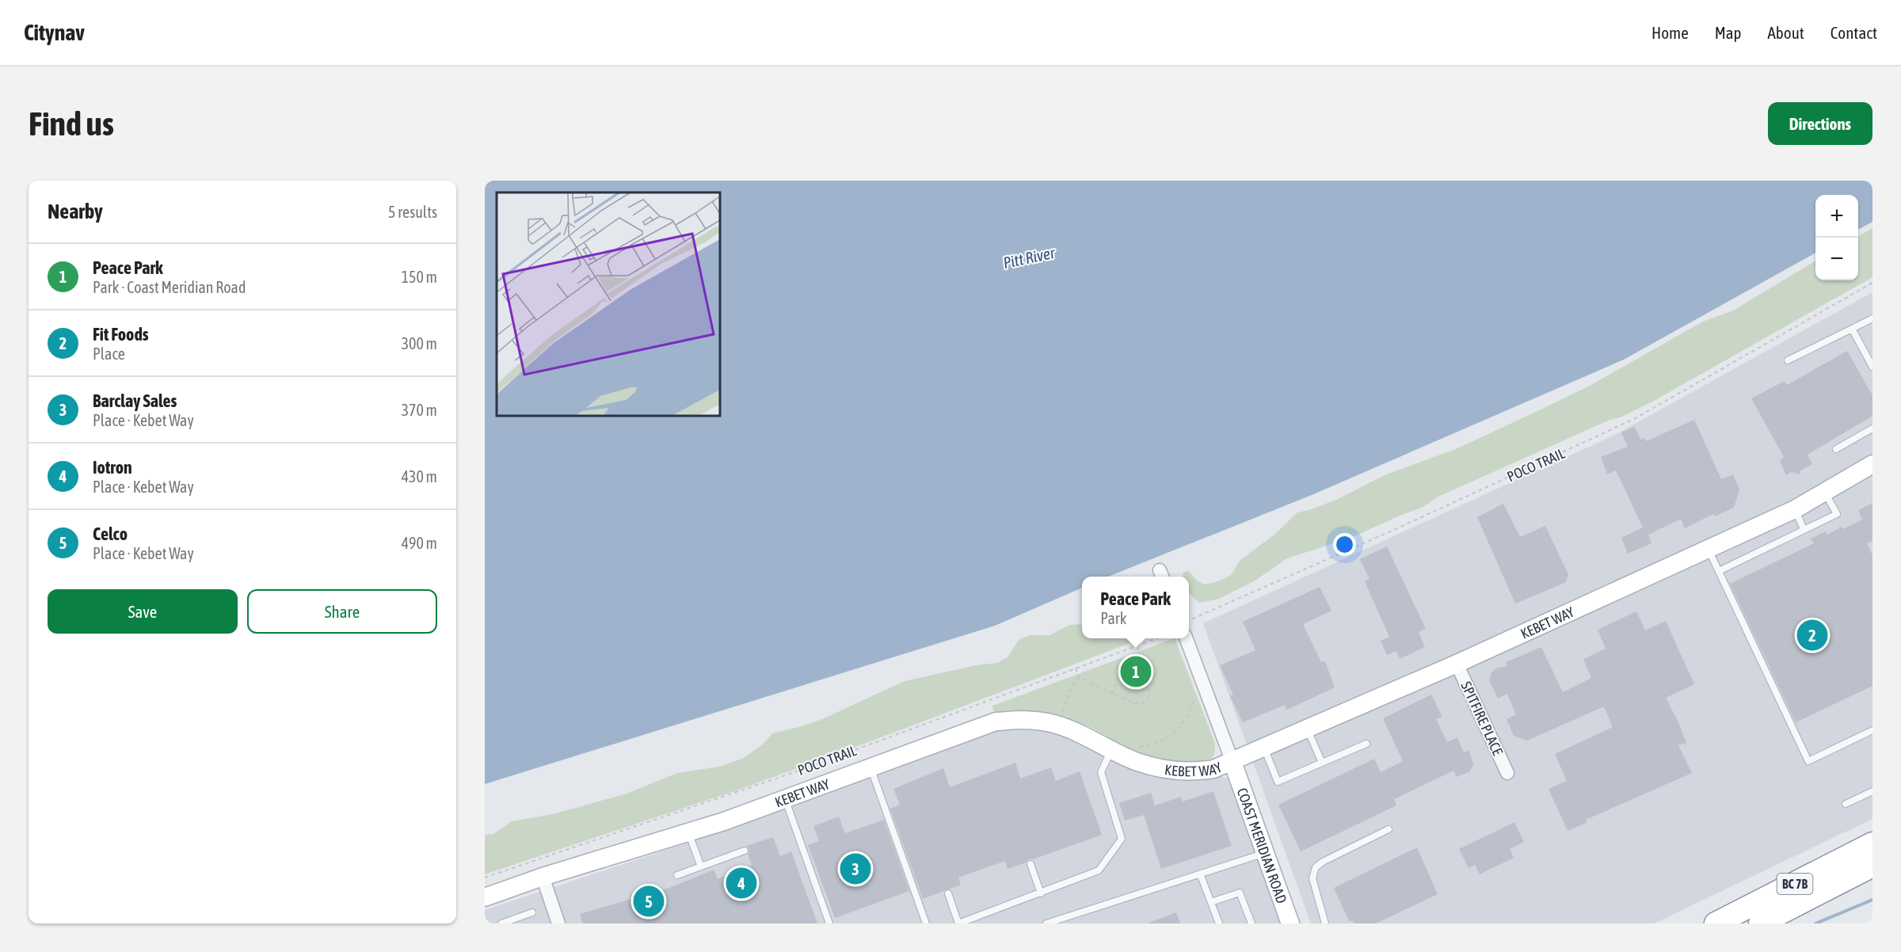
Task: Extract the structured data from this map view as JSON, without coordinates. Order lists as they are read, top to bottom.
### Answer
{
  "streets": {
    "highway": ["BC 7B"],
    "street": ["KEBET WAY", "SPITFIRE PLACE", "COAST MERIDIAN ROAD"],
    "path": ["POCO TRAIL"]
  },
  "crossings": [
    ["KEBET WAY", "SPITFIRE PLACE"],
    ["KEBET WAY", "COAST MERIDIAN ROAD"]
  ],
  "water": ["Pitt River"],
  "page": {
    "header": "Citynav",
    "nav": [
      "Home",
      "Map",
      "About",
      "Contact"
    ],
    "buttons": [
      "Directions",
      ["Save", "Share"]
    ],
    "title": "Find us",
    "heading": ["Nearby", "5 results"],
    "map_buttons": ["+", "−"],
    "list": [
      {
        "mark": "1",
        "name": "Peace Park",
        "note": "Park · Coast Meridian Road",
        "value": "150 m"
      },
      {
        "mark": "2",
        "name": "Fit Foods",
        "note": "Place",
        "value": "300 m"
      },
      {
        "mark": "3",
        "name": "Barclay Sales",
        "note": "Place · Kebet Way",
        "value": "370 m"
      },
      {
        "mark": "4",
        "name": "Iotron",
        "note": "Place · Kebet Way",
        "value": "430 m"
      },
      {
        "mark": "5",
        "name": "Celco",
        "note": "Place · Kebet Way",
        "value": "490 m"
      }
    ],
    "popup": ["Peace Park", "Park"],
    "pins": [
      "2",
      "1",
      "3",
      "4",
      "5"
    ]
  }
}
